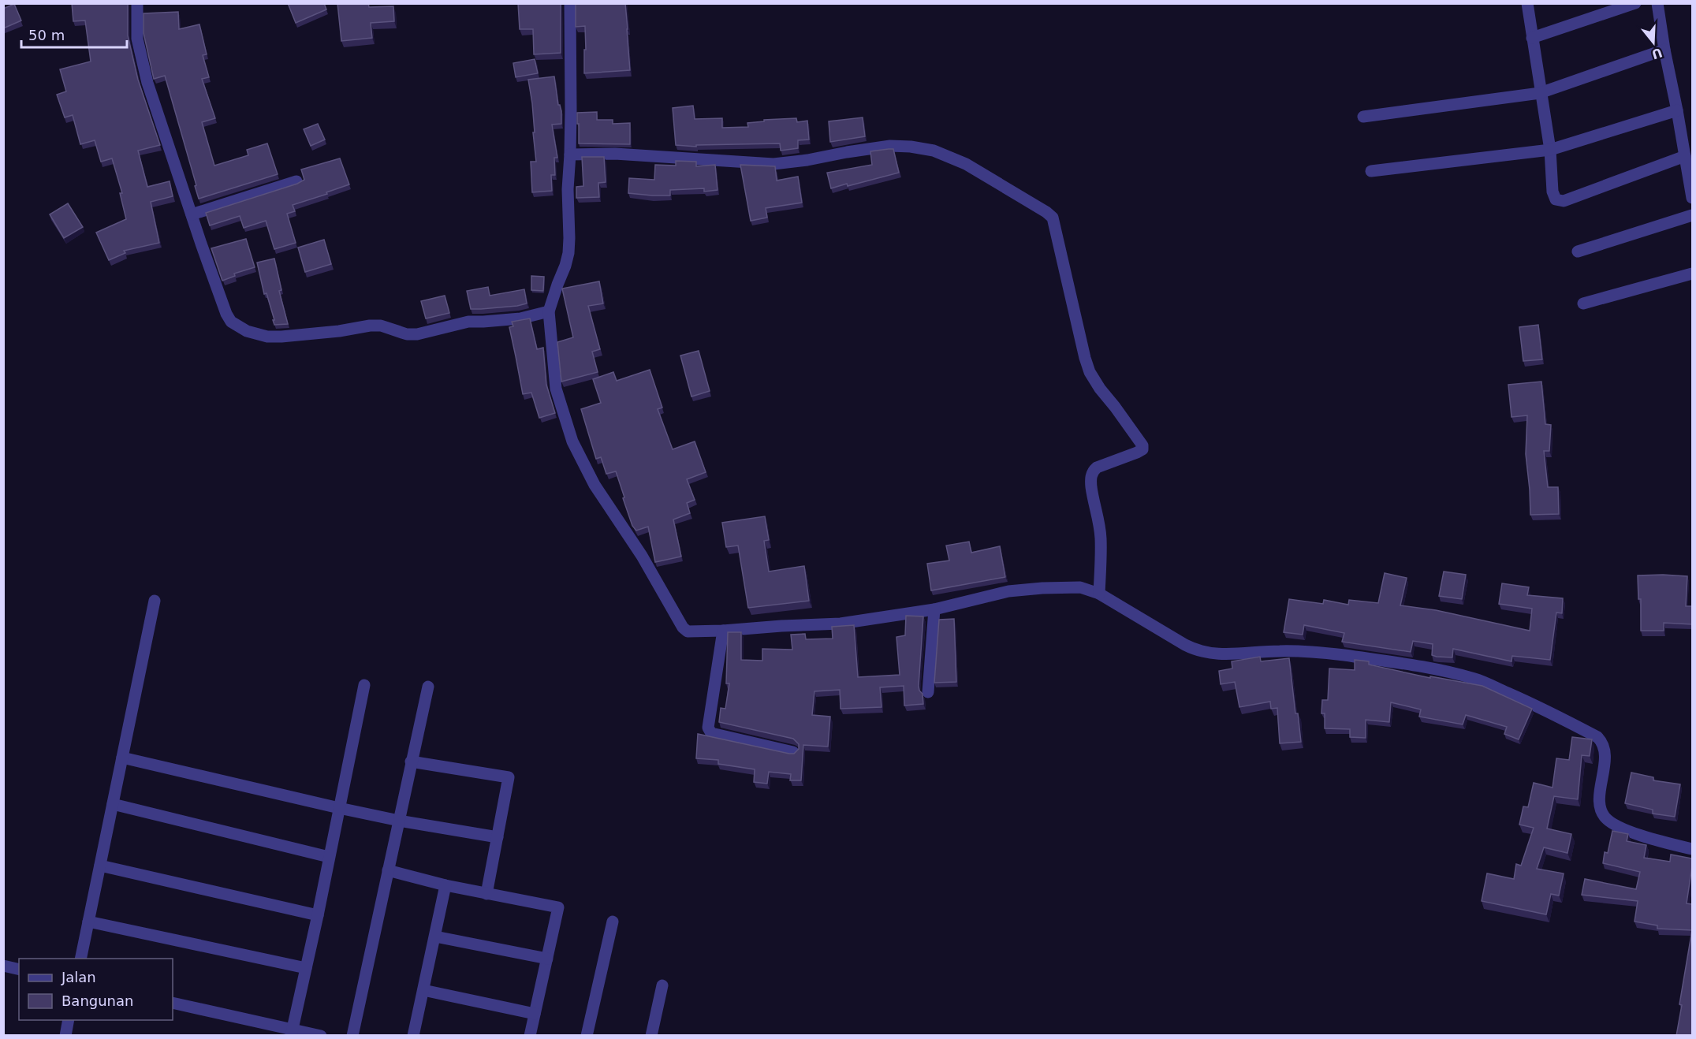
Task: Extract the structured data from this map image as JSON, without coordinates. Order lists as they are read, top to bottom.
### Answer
{
  "legend": ["Jalan", "Bangunan"],
  "scale_bar": "50 m",
  "north": "bottom"
}
